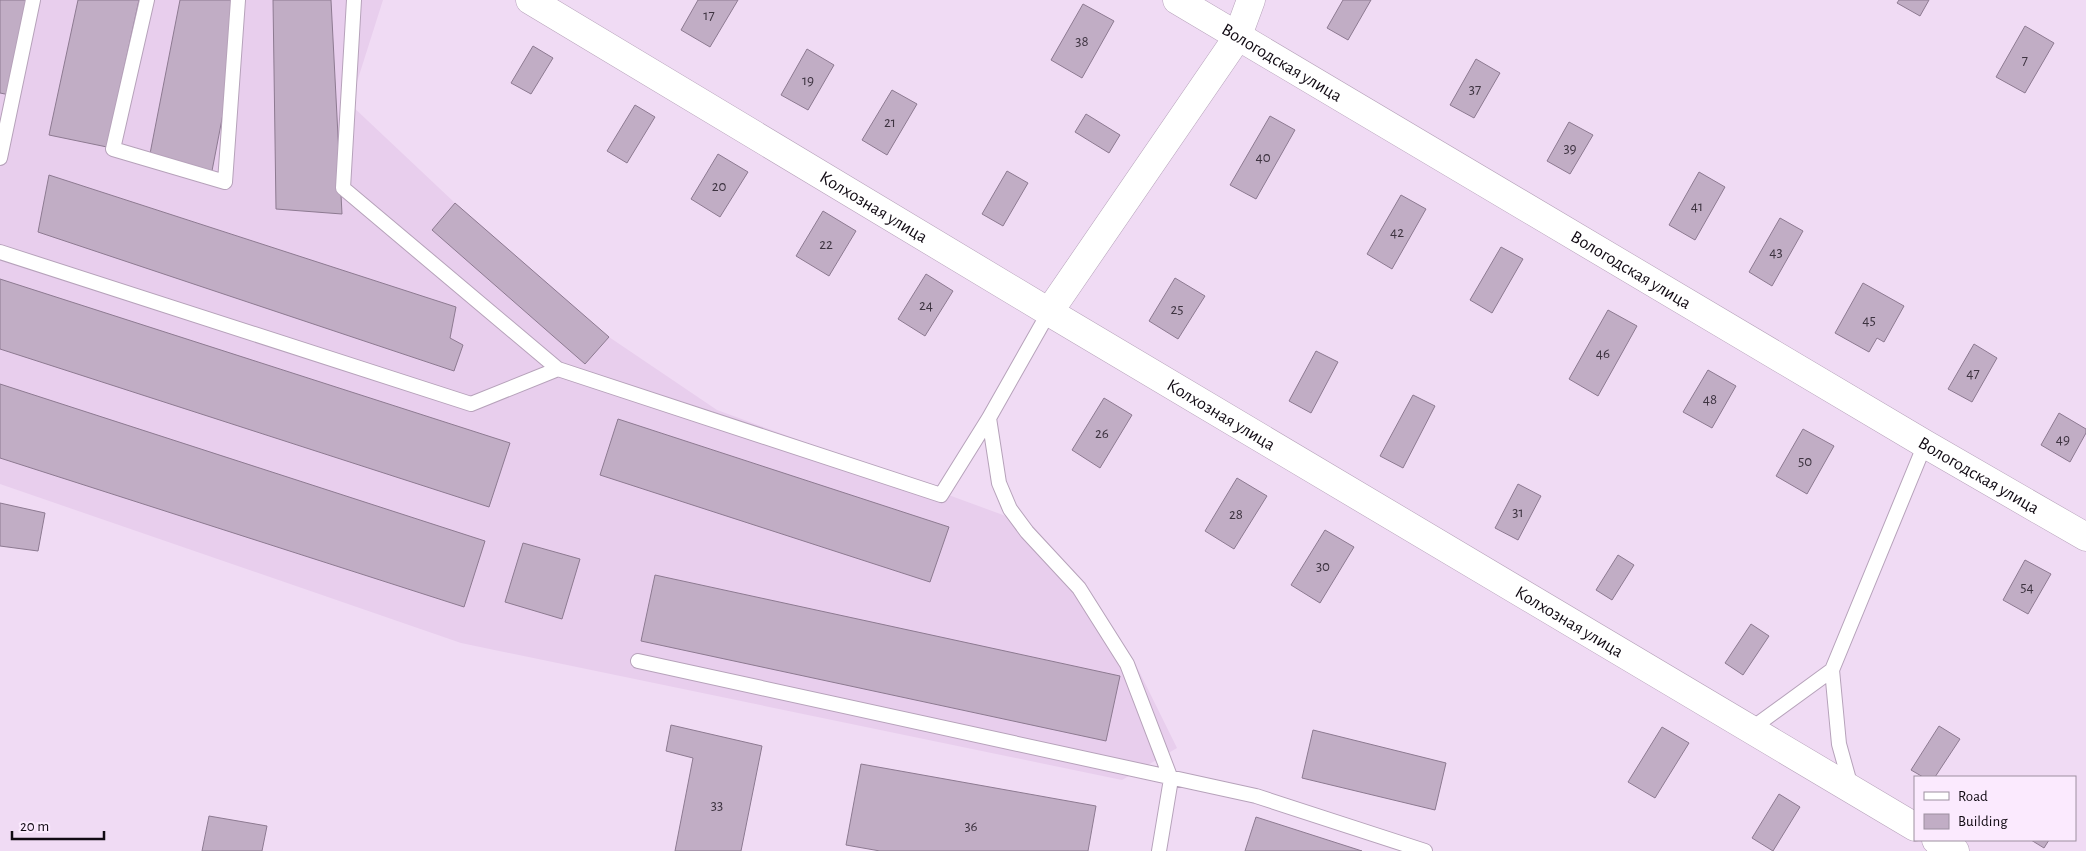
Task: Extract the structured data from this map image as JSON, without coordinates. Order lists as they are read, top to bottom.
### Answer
{
  "streets": {
    "street": ["Вологодская улица", "Колхозная улица"]
  },
  "house_numbers": [
    "17",
    "38",
    "7",
    "19",
    "37",
    "21",
    "39",
    "40",
    "20",
    "41",
    "42",
    "22",
    "43",
    "24",
    "25",
    "45",
    "46",
    "47",
    "48",
    "26",
    "49",
    "50",
    "31",
    "28",
    "30",
    "54",
    "33",
    "36"
  ],
  "legend": ["Road", "Building"],
  "scale_bar": "20 m"
}
